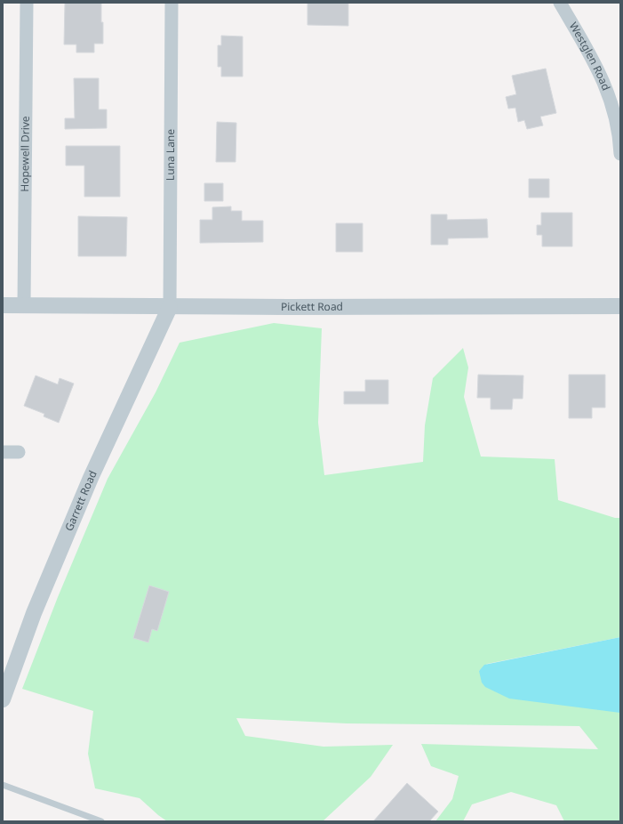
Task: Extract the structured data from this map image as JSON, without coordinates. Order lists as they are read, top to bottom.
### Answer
{
  "streets": {
    "street": [
      "Westglen Road",
      "Hopewell Drive",
      "Luna Lane",
      "Pickett Road",
      "Garrett Road"
    ]
  },
  "crossings": [
    ["Hopewell Drive", "Pickett Road"],
    ["Luna Lane", "Pickett Road"],
    ["Luna Lane", "Garrett Road"],
    ["Pickett Road", "Garrett Road"]
  ]
}
